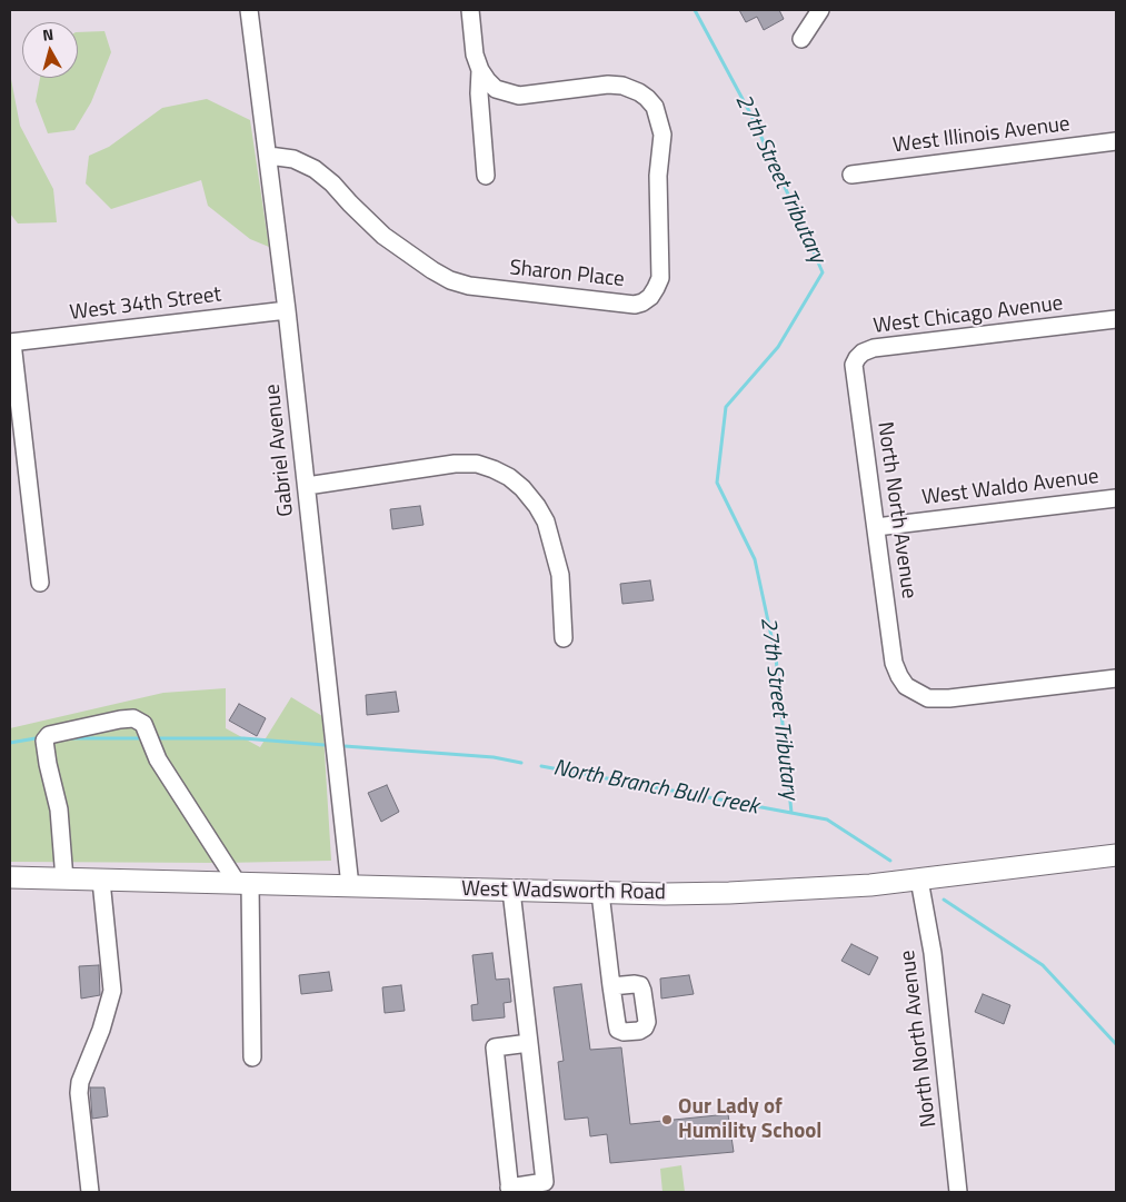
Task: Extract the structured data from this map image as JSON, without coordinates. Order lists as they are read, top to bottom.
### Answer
{
  "streets": {
    "main road": ["West Wadsworth Road"],
    "street": [
      "West Illinois Avenue",
      "Sharon Place",
      "West 34th Street",
      "West Chicago Avenue",
      "Gabriel Avenue",
      "West Waldo Avenue",
      "North North Avenue"
    ]
  },
  "crossings": [
    ["Sharon Place", "Gabriel Avenue"],
    ["West 34th Street", "Gabriel Avenue"],
    ["West Chicago Avenue", "North North Avenue"],
    ["Gabriel Avenue", "West Wadsworth Road"],
    ["West Waldo Avenue", "North North Avenue"],
    ["North North Avenue", "West Wadsworth Road"]
  ],
  "water": ["27th Street Tributary", "North Branch Bull Creek"],
  "places": ["Our Lady of Humility School"],
  "north": "top"
}
